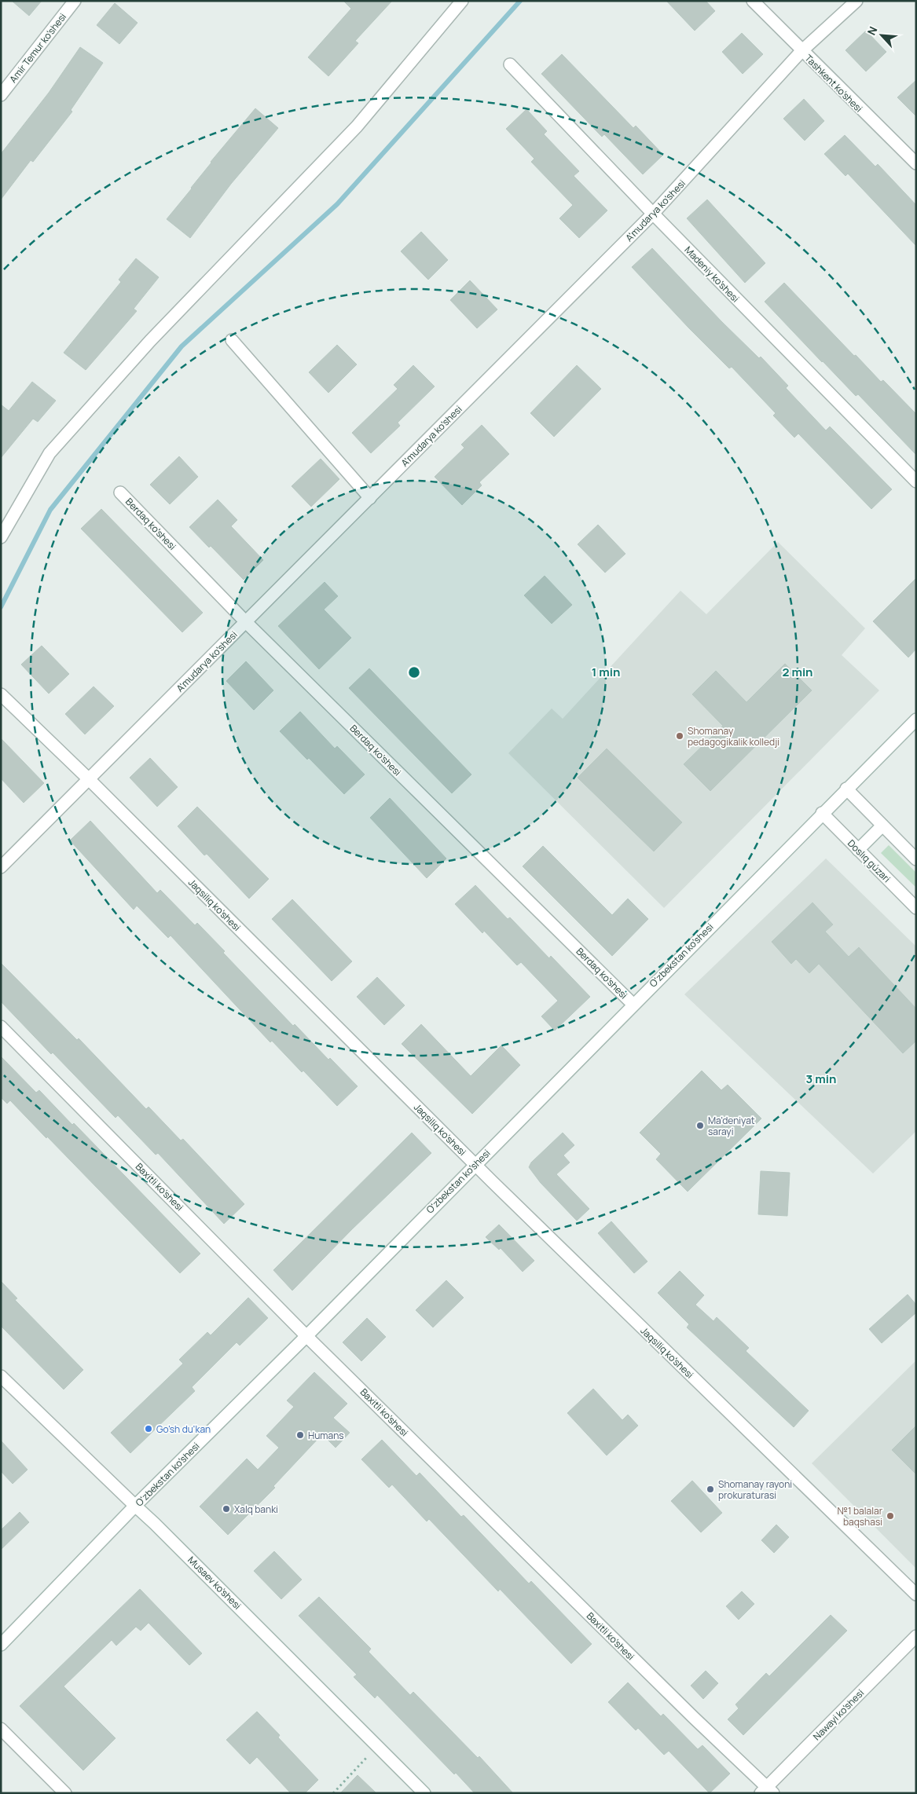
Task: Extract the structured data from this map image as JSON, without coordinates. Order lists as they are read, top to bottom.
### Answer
{
  "streets": {
    "street": [
      "Amir Temur ko'shesi",
      "Tashkent ko'shesi",
      "A'mudarya ko'shesi",
      "Madeniy ko'shesi",
      "Berdaq ko'shesi",
      "Doslıq gúzari",
      "Jaqsiliq ko'shesi",
      "O'zbekstan ko'shesi",
      "Baxitli ko'shesi",
      "Musaev ko'shesi",
      "Nawayi ko'shesi"
    ]
  },
  "crossings": [
    ["Tashkent ko'shesi", "A'mudarya ko'shesi"],
    ["A'mudarya ko'shesi", "Madeniy ko'shesi"],
    ["A'mudarya ko'shesi", "Berdaq ko'shesi"],
    ["A'mudarya ko'shesi", "Jaqsiliq ko'shesi"],
    ["Berdaq ko'shesi", "O'zbekstan ko'shesi"],
    ["Doslıq gúzari", "O'zbekstan ko'shesi"],
    ["Jaqsiliq ko'shesi", "O'zbekstan ko'shesi"],
    ["O'zbekstan ko'shesi", "Baxitli ko'shesi"],
    ["O'zbekstan ko'shesi", "Musaev ko'shesi"],
    ["Baxitli ko'shesi", "Nawayi ko'shesi"]
  ],
  "places": [
    "Shomanay pedagogikalik kolledji",
    "Ma'deniyat sarayi",
    "Go'sh du'kan",
    "Humans",
    "Shomanay rayoni prokuraturasi",
    "Xalq banki",
    "№1 balalar baqshasi"
  ],
  "north": "top left",
  "rings": ["1 min", "2 min", "3 min"]
}
